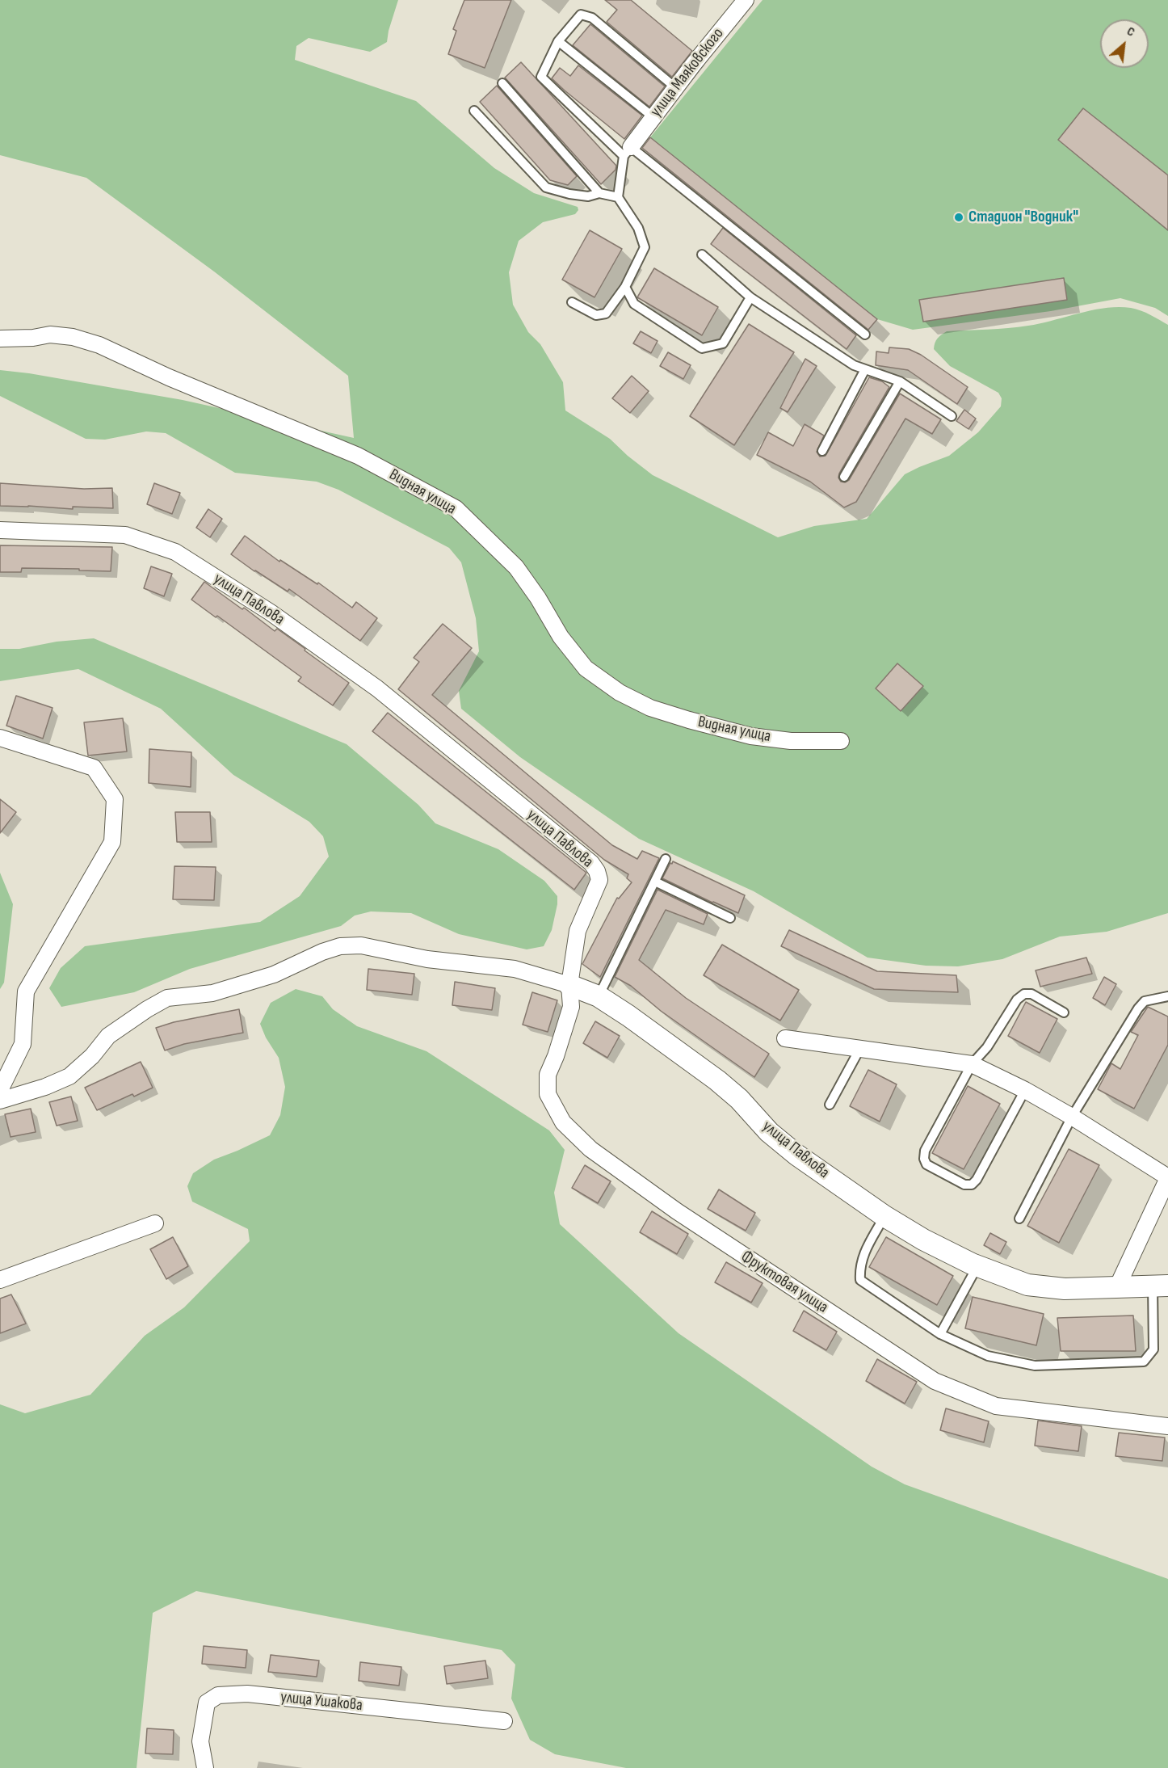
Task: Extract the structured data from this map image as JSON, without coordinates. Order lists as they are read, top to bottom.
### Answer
{
  "streets": {
    "street": [
      "улица Маяковского",
      "Видная улица",
      "улица Павлова",
      "Фруктовая улица",
      "улица Ушакова"
    ]
  },
  "crossings": [
    ["улица Павлова", "Фруктовая улица"]
  ],
  "places": ["Стадион \"Водник\""],
  "north": "top right"
}
